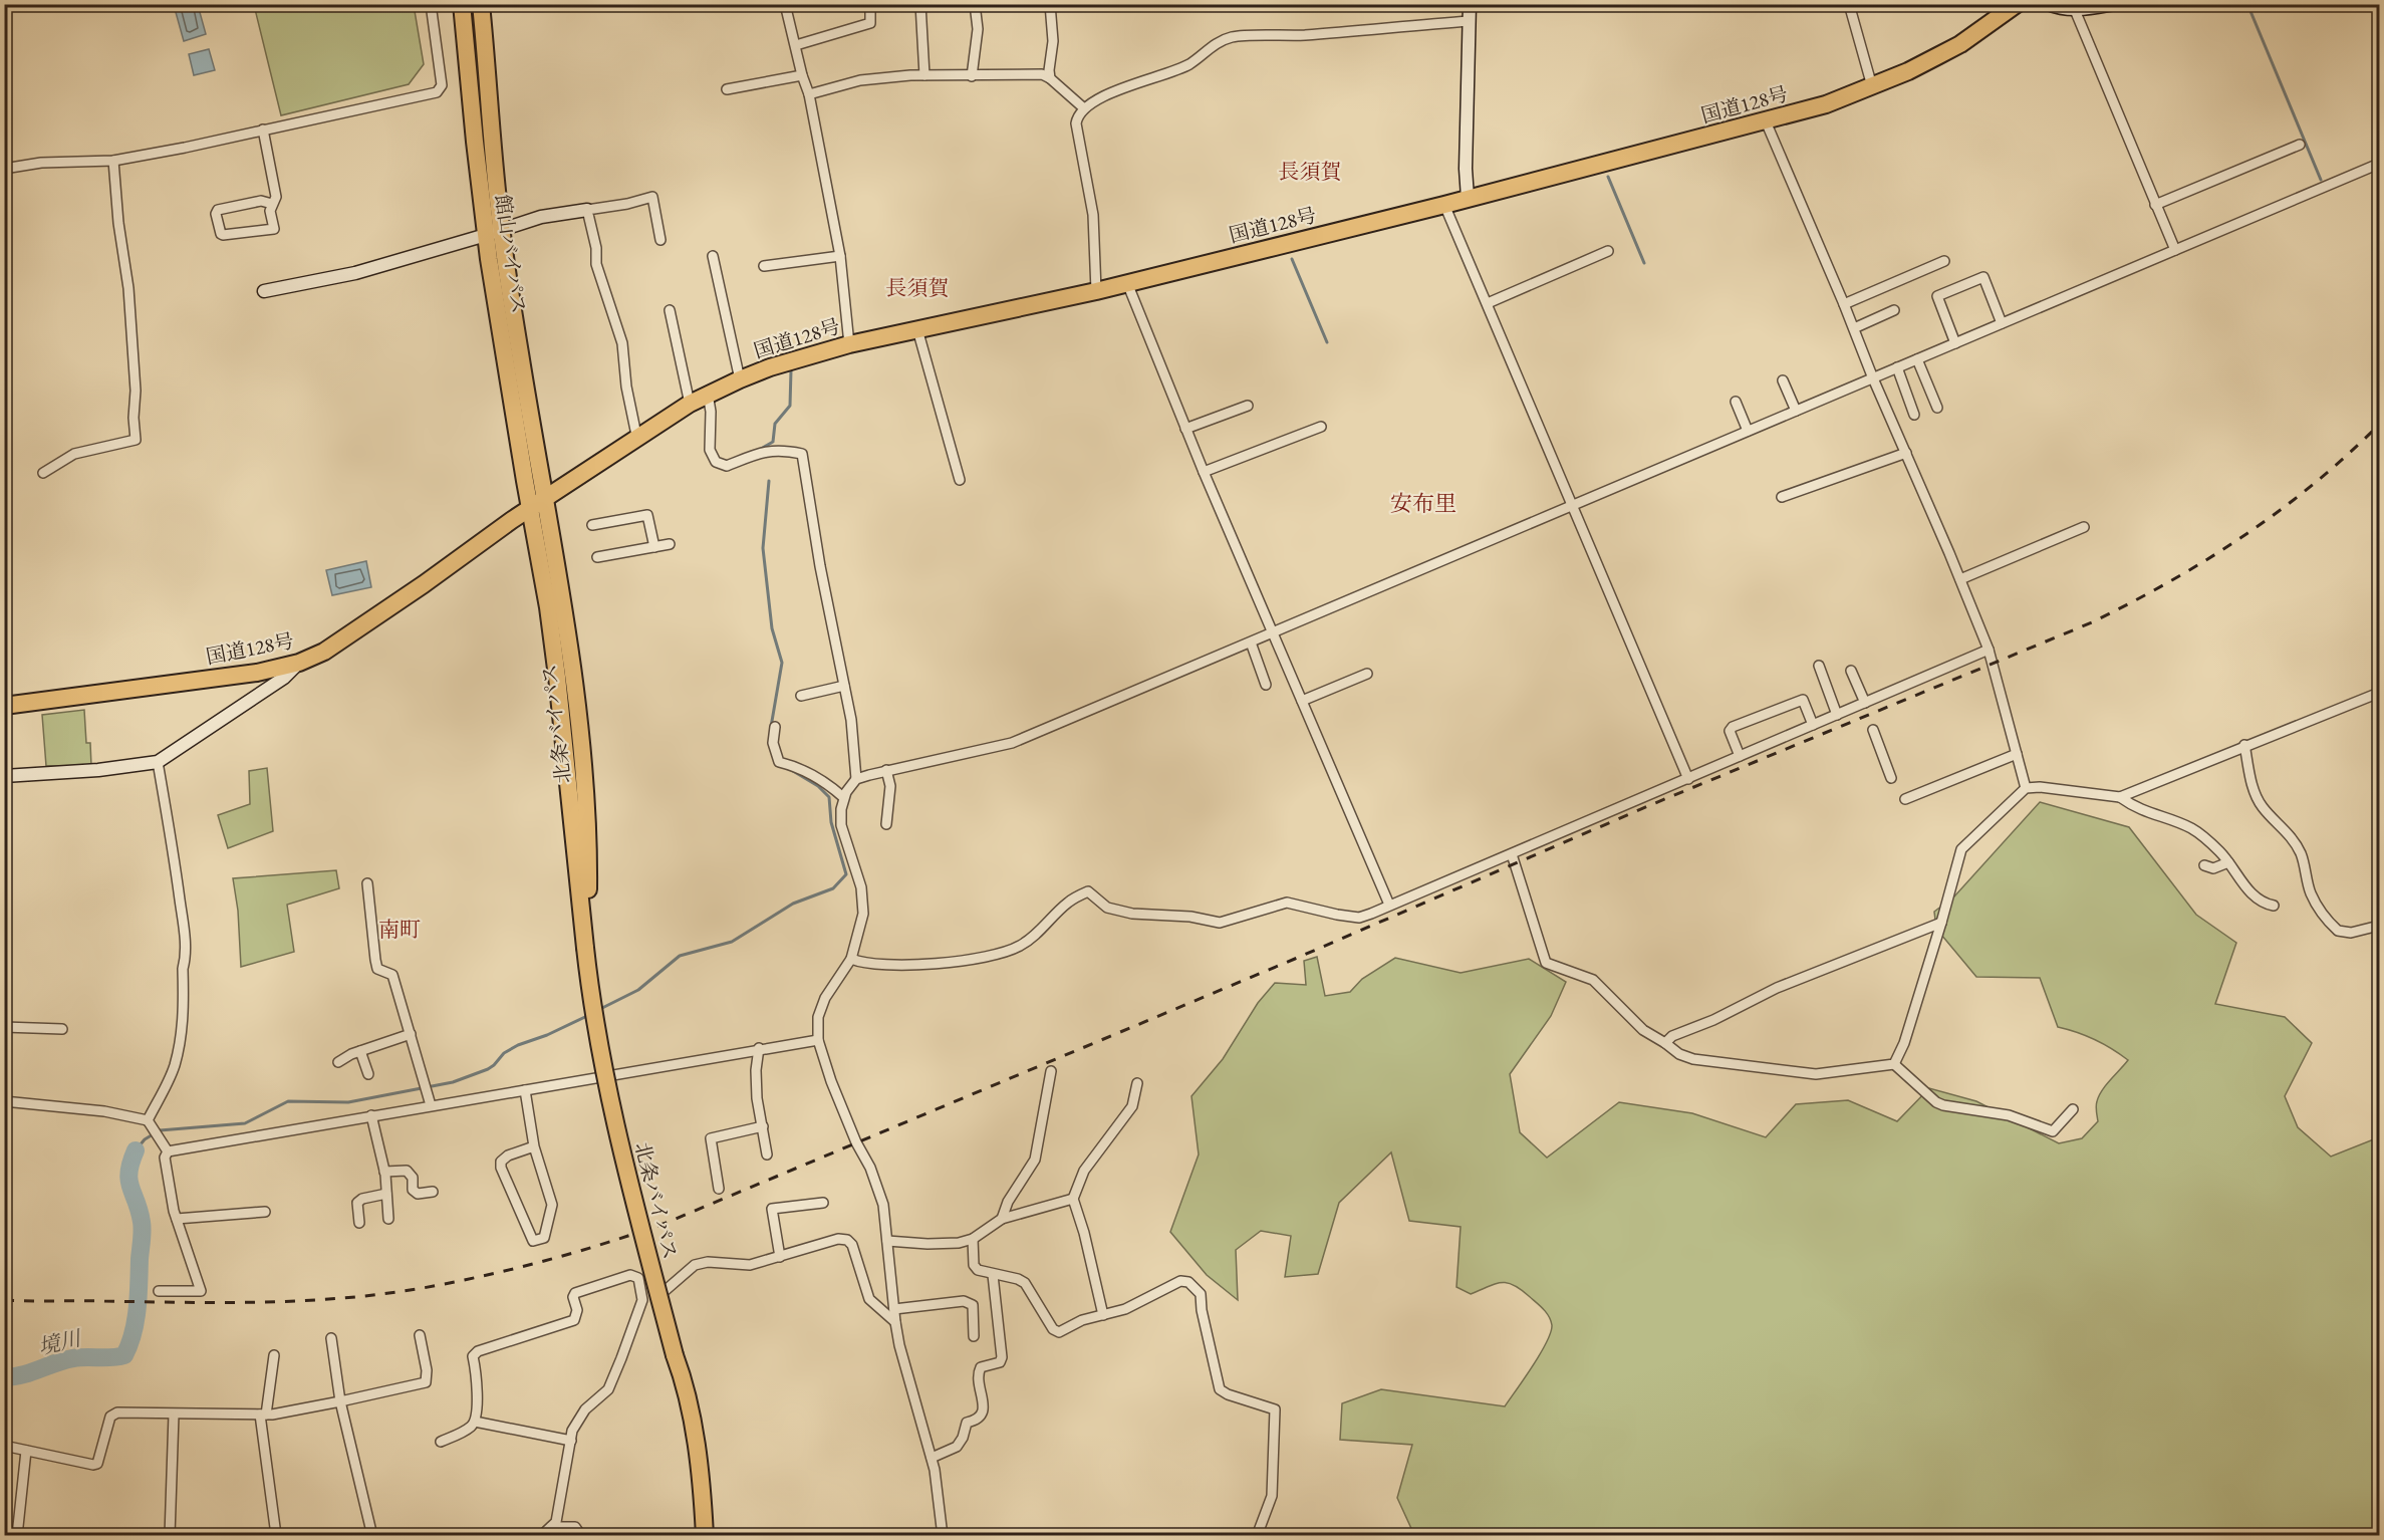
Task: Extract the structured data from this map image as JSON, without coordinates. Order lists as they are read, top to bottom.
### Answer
{
  "streets": {
    "highway": ["国道128号", "館山バイパス", "北条バイパス"]
  },
  "crossings": [
    ["国道128号", "館山バイパス"],
    ["国道128号", "北条バイパス"],
    ["館山バイパス", "北条バイパス"]
  ],
  "districts": [
    "長須賀",
    "長須賀",
    "安布里",
    "南町"
  ],
  "water": ["境川"]
}
